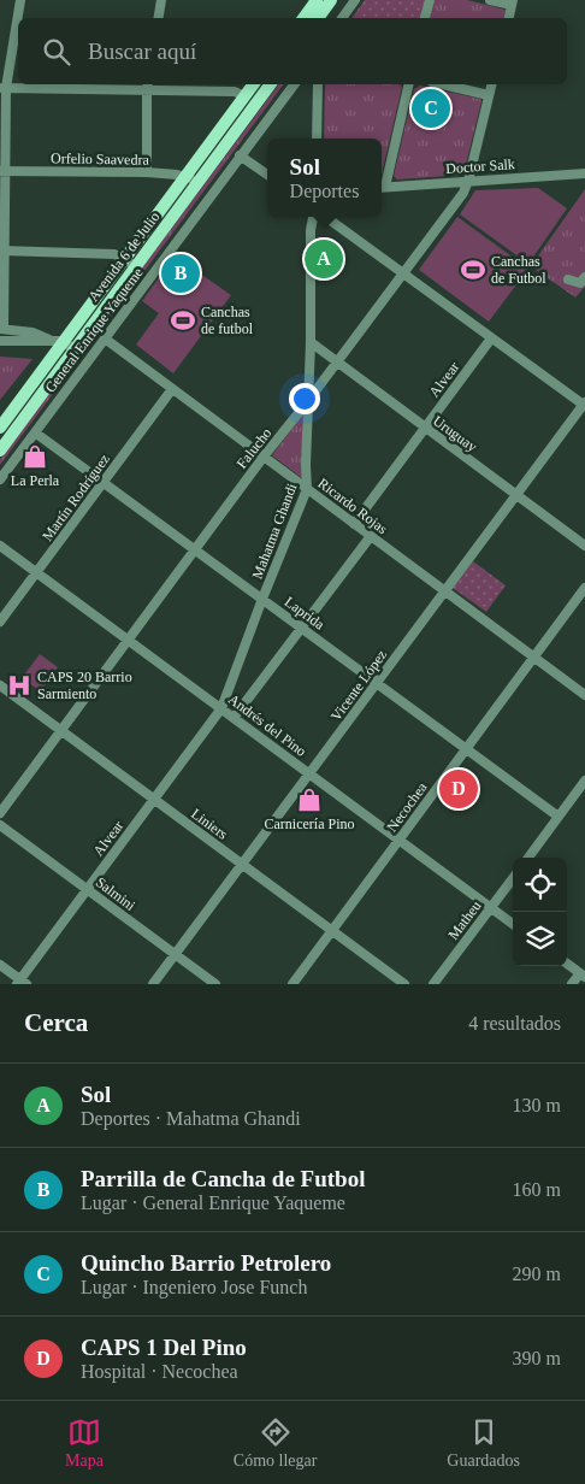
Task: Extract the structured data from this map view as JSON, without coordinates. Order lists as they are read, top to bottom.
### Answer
{
  "streets": {
    "main road": ["Avenida 6 de Julio"],
    "street": [
      "Orfelio Saavedra",
      "Doctor Salk",
      "General Enrique Yaqueme",
      "Alvear",
      "Uruguay",
      "Falucho",
      "Martín Rodríguez",
      "Ricardo Rojas",
      "Mahatma Ghandi",
      "Laprida",
      "Vicente López",
      "Andrés del Pino",
      "Necochea",
      "Liniers",
      "Salmini",
      "Matheu"
    ]
  },
  "crossings": [
    ["Orfelio Saavedra", "Avenida 6 de Julio"],
    ["Doctor Salk", "Falucho"],
    ["General Enrique Yaqueme", "Ricardo Rojas"],
    ["General Enrique Yaqueme", "Laprida"],
    ["Alvear", "Uruguay"],
    ["Alvear", "Ricardo Rojas"],
    ["Alvear", "Mahatma Ghandi"],
    ["Alvear", "Andrés del Pino"],
    ["Alvear", "Liniers"],
    ["Alvear", "Salmini"],
    ["Uruguay", "Falucho"],
    ["Uruguay", "Mahatma Ghandi"],
    ["Uruguay", "Vicente López"],
    ["Falucho", "Ricardo Rojas"],
    ["Falucho", "Mahatma Ghandi"],
    ["Falucho", "Laprida"],
    ["Falucho", "Andrés del Pino"],
    ["Falucho", "Liniers"],
    ["Martín Rodríguez", "Ricardo Rojas"],
    ["Martín Rodríguez", "Laprida"],
    ["Martín Rodríguez", "Andrés del Pino"],
    ["Ricardo Rojas", "Mahatma Ghandi"],
    ["Ricardo Rojas", "Vicente López"],
    ["Ricardo Rojas", "Necochea"],
    ["Mahatma Ghandi", "Laprida"],
    ["Mahatma Ghandi", "Andrés del Pino"],
    ["Laprida", "Vicente López"],
    ["Laprida", "Necochea"],
    ["Vicente López", "Andrés del Pino"],
    ["Vicente López", "Liniers"],
    ["Vicente López", "Salmini"],
    ["Andrés del Pino", "Necochea"],
    ["Andrés del Pino", "Matheu"],
    ["Necochea", "Liniers"]
  ],
  "places": {
    "sports": ["Canchas de Futbol", "Canchas de futbol"],
    "shop": ["La Perla", "Carnicería Pino"],
    "hospital": ["CAPS 20 Barrio Sarmiento"]
  },
  "page": {
    "search": "Buscar aquí",
    "pins": [
      "C",
      "A",
      "B",
      "D"
    ],
    "popup": ["Sol", "Deportes"],
    "heading": ["Cerca", "4 resultados"],
    "list": [
      {
        "mark": "A",
        "name": "Sol",
        "note": "Deportes · Mahatma Ghandi",
        "value": "130 m"
      },
      {
        "mark": "B",
        "name": "Parrilla de Cancha de Futbol",
        "note": "Lugar · General Enrique Yaqueme",
        "value": "160 m"
      },
      {
        "mark": "C",
        "name": "Quincho Barrio Petrolero",
        "note": "Lugar · Ingeniero Jose Funch",
        "value": "290 m"
      },
      {
        "mark": "D",
        "name": "CAPS 1 Del Pino",
        "note": "Hospital · Necochea",
        "value": "390 m"
      }
    ],
    "nav": ["Mapa", "Cómo llegar", "Guardados"]
  }
}
